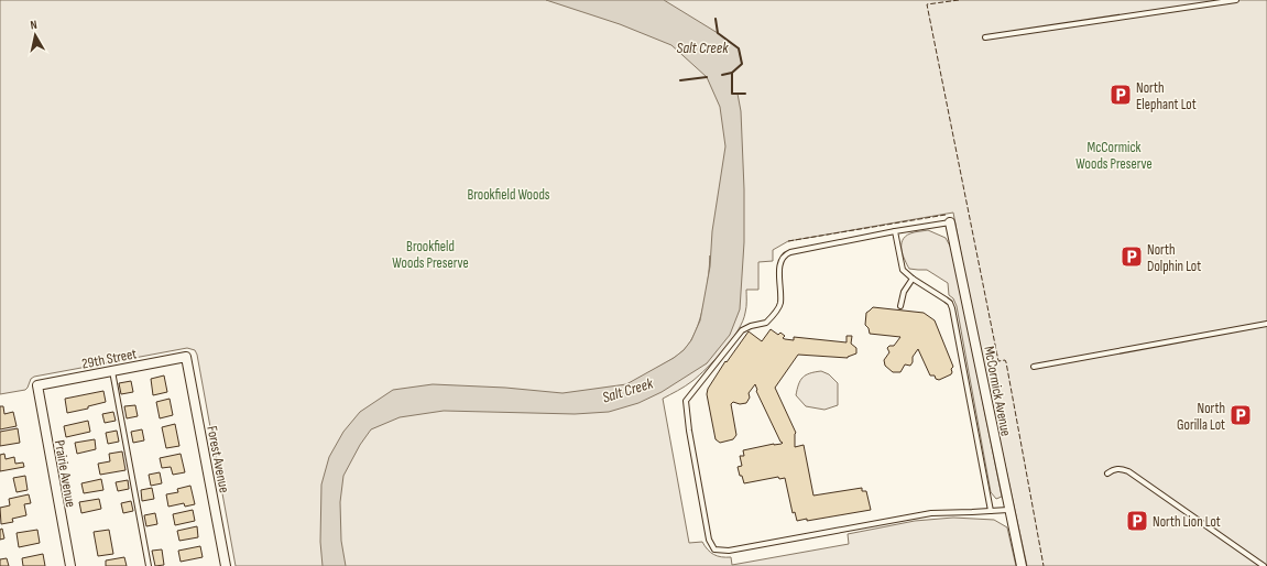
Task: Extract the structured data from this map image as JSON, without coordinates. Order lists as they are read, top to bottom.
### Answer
{
  "streets": {
    "street": [
      "29th Street",
      "McCormick Avenue",
      "Forest Avenue",
      "Prairie Avenue"
    ]
  },
  "crossings": [
    ["29th Street", "Forest Avenue"],
    ["29th Street", "Prairie Avenue"]
  ],
  "water": ["Salt Creek"],
  "parks": ["McCormick Woods Preserve", "Brookfield Woods", "Brookfield Woods Preserve"],
  "places": {
    "parking": [
      "North Elephant Lot",
      "North Dolphin Lot",
      "North Gorilla Lot",
      "North Lion Lot"
    ]
  },
  "north": "top"
}
